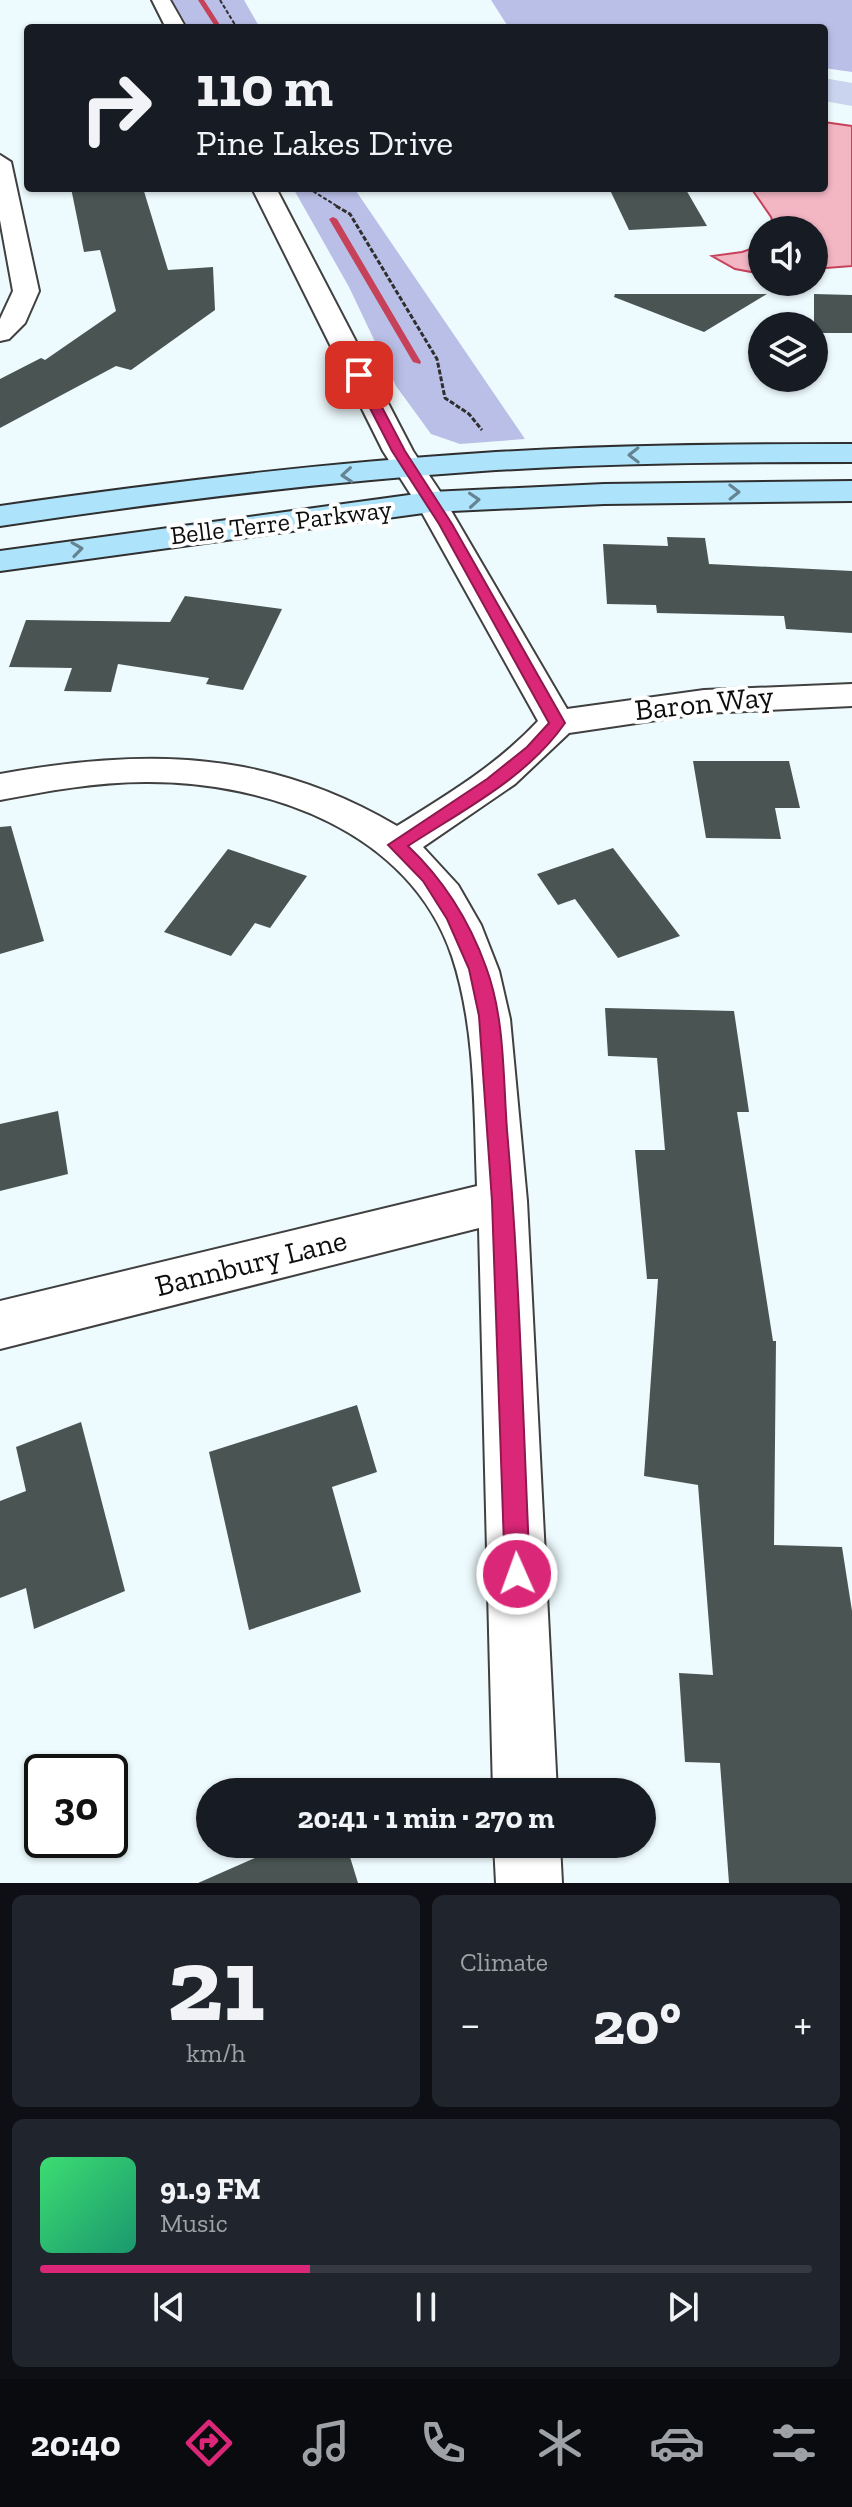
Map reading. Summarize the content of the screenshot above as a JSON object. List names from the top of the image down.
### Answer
{
  "streets": {
    "main road": ["Belle Terre Parkway"],
    "street": ["Baron Way", "Bannbury Lane"]
  },
  "page": {
    "turn": ["110 m", "Pine Lakes Drive"],
    "limit": "30",
    "trip": "20:41 · 1 min · 270 m",
    "tile": [
      ["21", "km/h"],
      "Climate"
    ],
    "heat": ["−", "20°", "+"],
    "song": ["91.9 FM", "Music"],
    "tabs": "20:40"
  }
}
